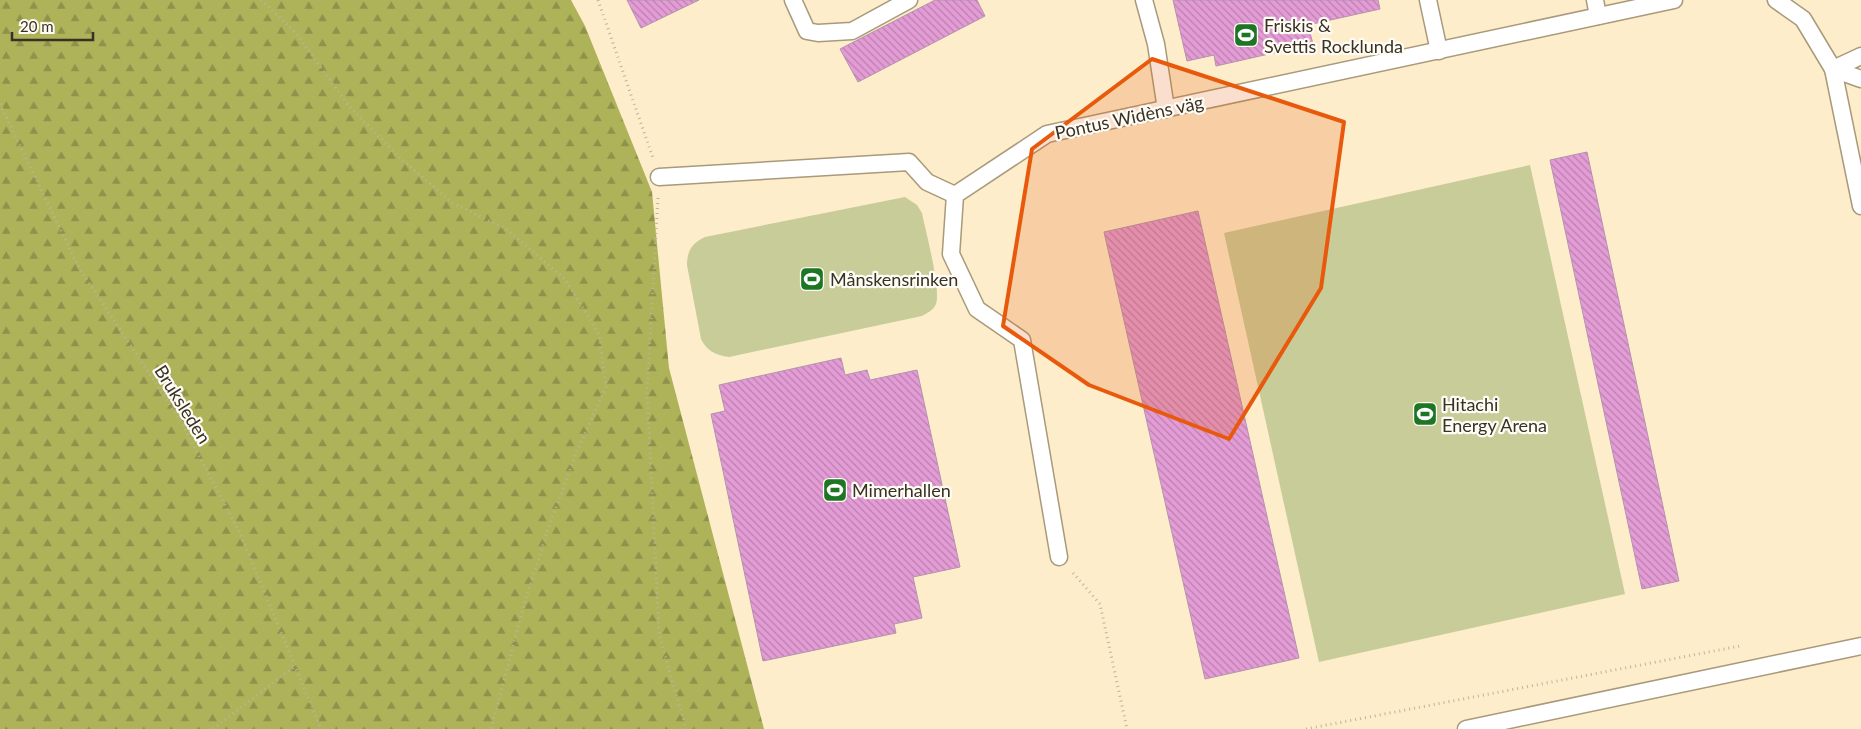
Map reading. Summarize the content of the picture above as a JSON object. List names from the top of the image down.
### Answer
{
  "streets": {
    "lane": ["Pontus Widèns väg"],
    "path": ["Bruksleden"]
  },
  "places": {
    "sports": [
      "Friskis & Svettis Rocklunda",
      "Månskensrinken",
      "Hitachi Energy Arena",
      "Mimerhallen"
    ]
  },
  "scale_bar": "20 m"
}
